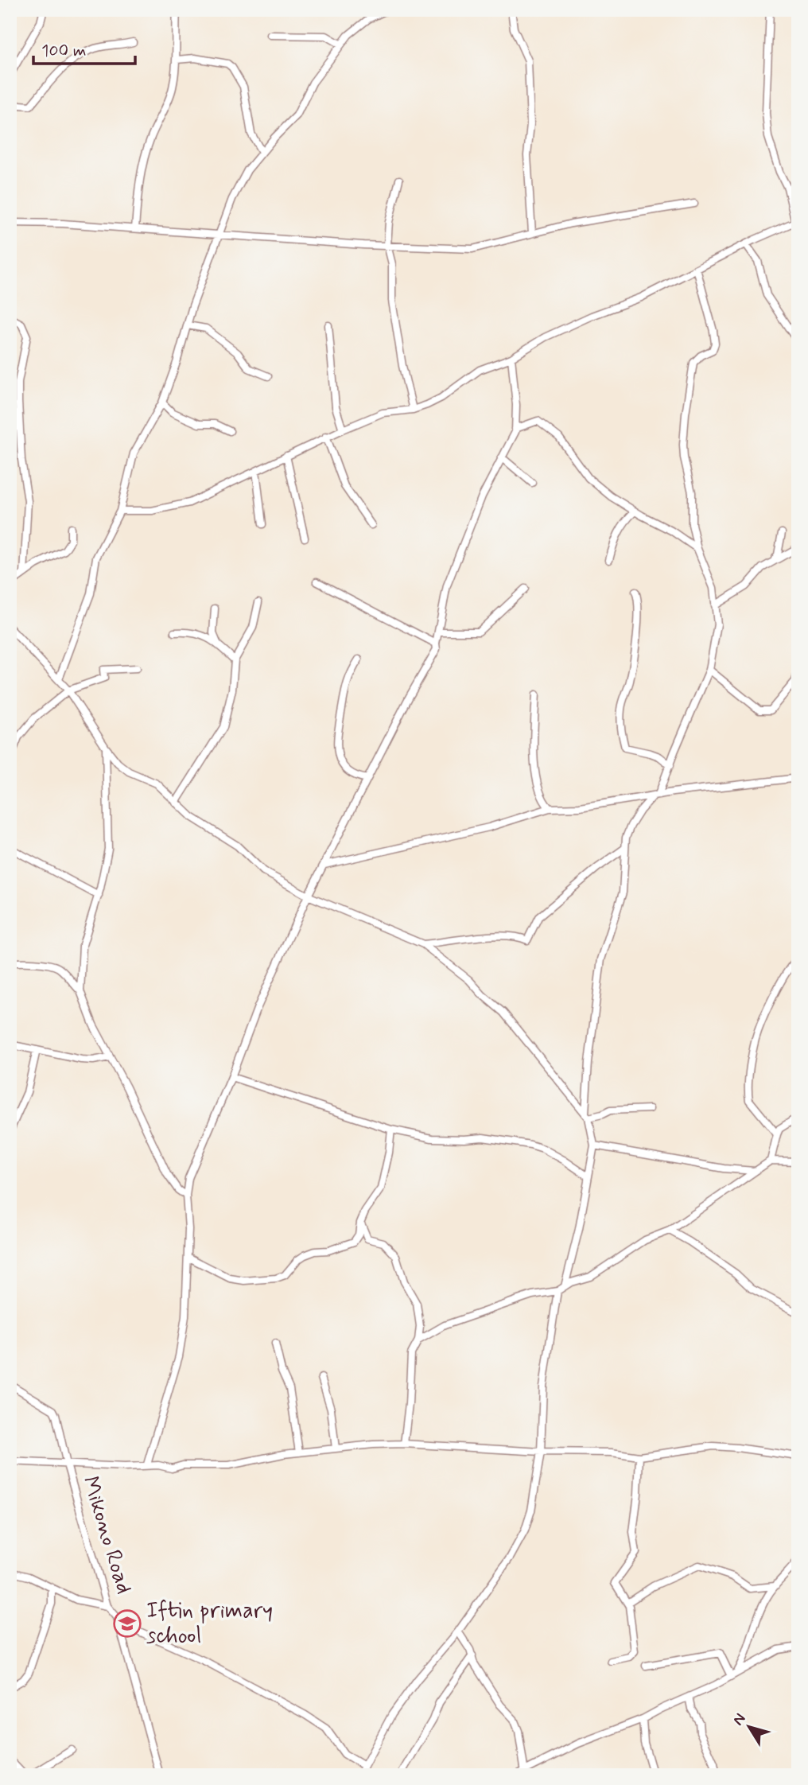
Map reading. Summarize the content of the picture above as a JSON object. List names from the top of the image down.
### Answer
{
  "streets": {
    "street": ["Mikono Road"]
  },
  "places": {
    "school or university": ["Iftin primary school"]
  },
  "scale_bar": "100 m",
  "north": "top left"
}
